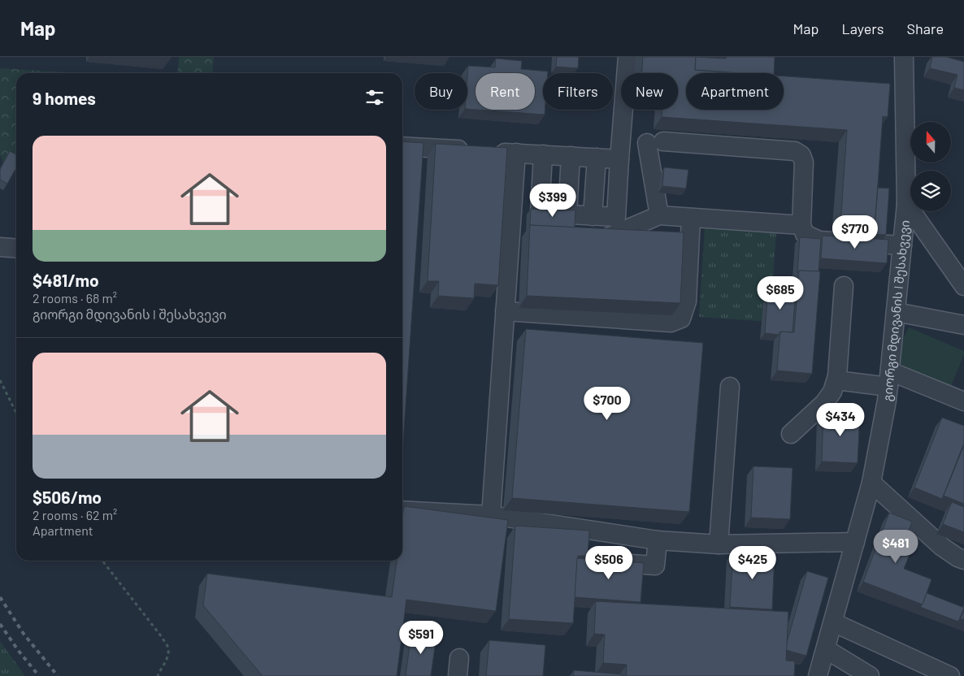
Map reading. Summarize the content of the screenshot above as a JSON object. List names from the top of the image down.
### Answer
{
  "streets": {
    "street": ["გიორგი მდივანის I შესახვევი"]
  },
  "north": "top",
  "page": {
    "header": "Map",
    "nav": ["Map", "Layers", "Share"],
    "chip": [
      "Buy",
      "Rent",
      "Filters",
      "New",
      "Apartment"
    ],
    "heading": "9 homes",
    "list": [
      {
        "name": "$481/mo",
        "note": "2 rooms · 68 m² · გიორგი მდივანის I შესახვევი"
      },
      {
        "name": "$506/mo",
        "note": "2 rooms · 62 m² · Apartment"
      }
    ],
    "price": [
      "$399",
      "$770",
      "$685",
      "$700",
      "$434",
      "$481",
      "$506",
      "$425",
      "$591"
    ]
  }
}
